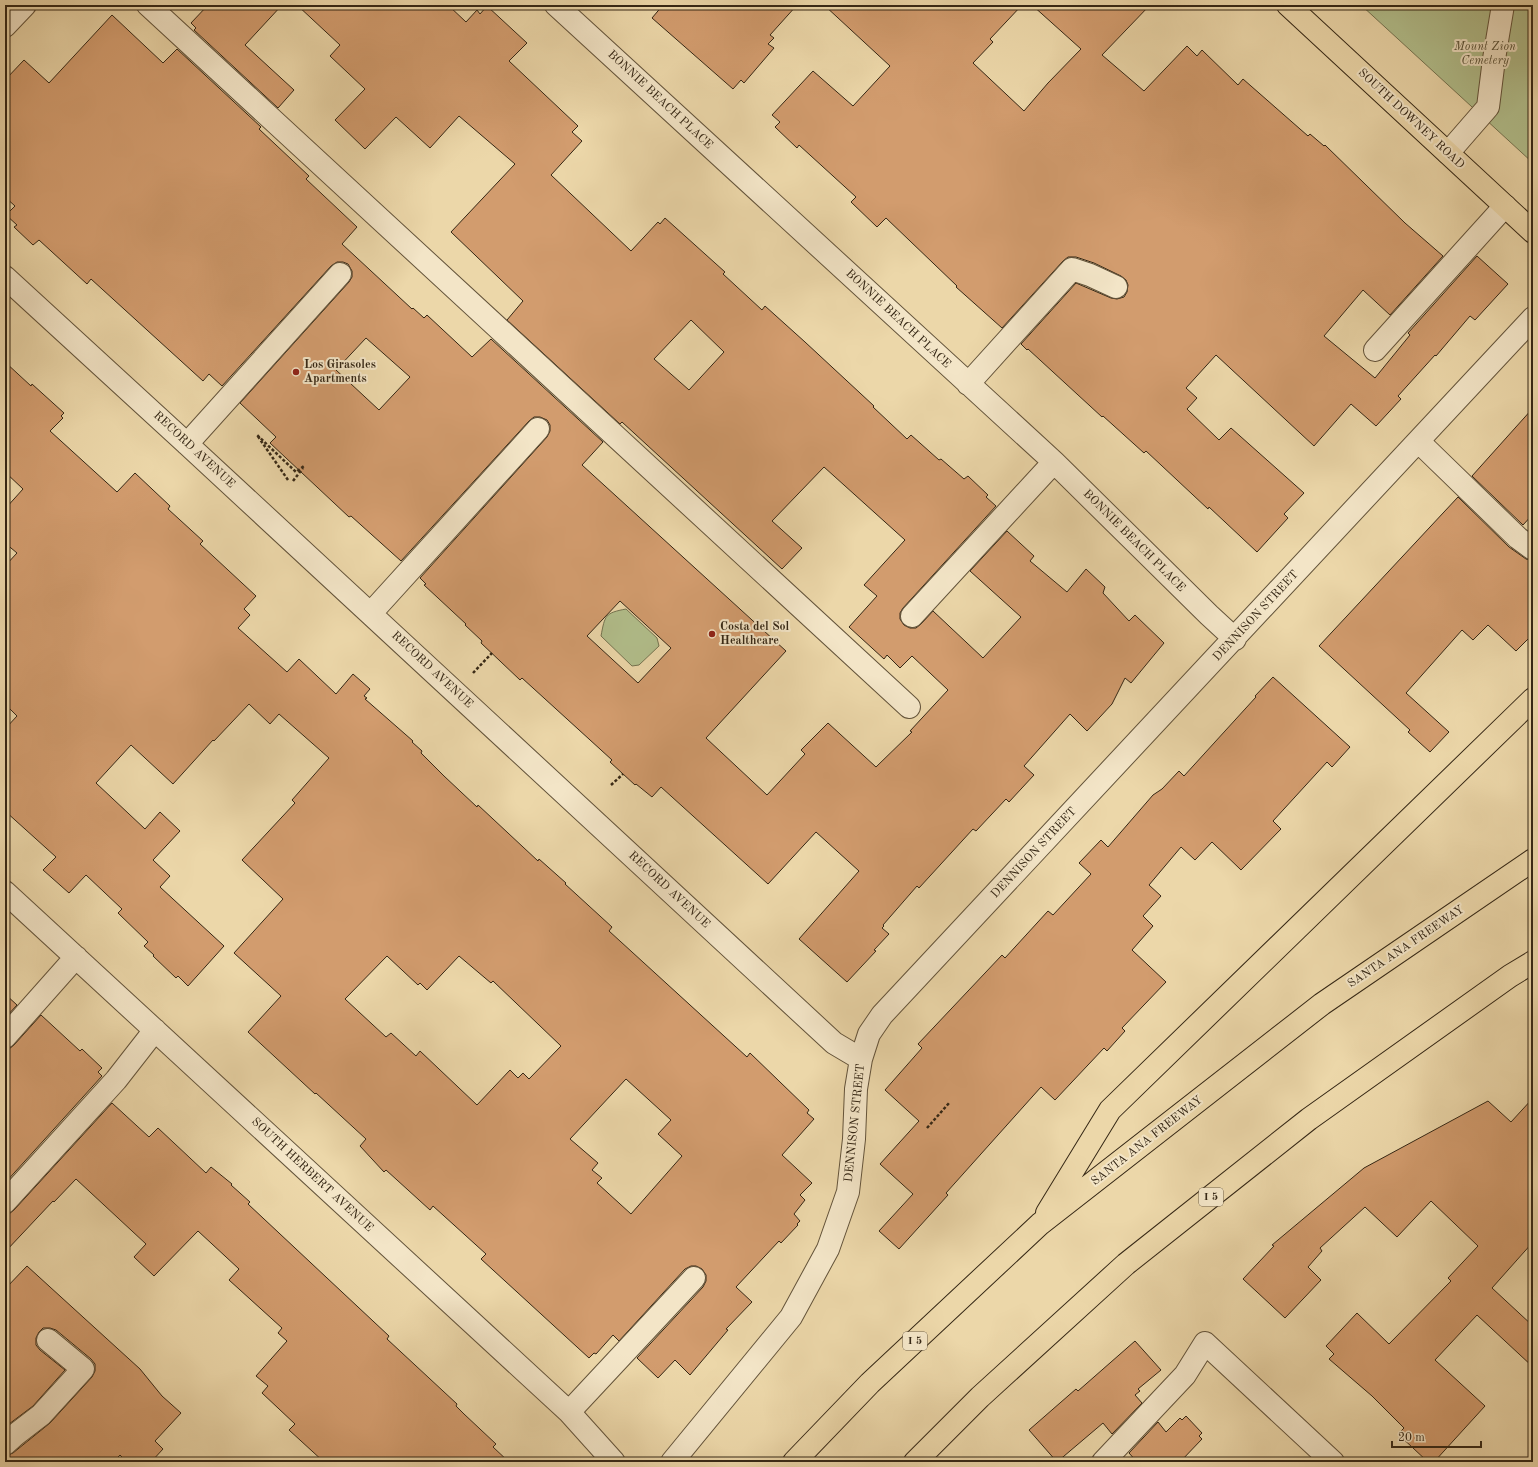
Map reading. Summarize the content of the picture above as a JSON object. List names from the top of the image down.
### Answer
{
  "streets": {
    "main road": ["SOUTH DOWNEY ROAD", "SANTA ANA FREEWAY", "I 5"],
    "street": [
      "BONNIE BEACH PLACE",
      "RECORD AVENUE",
      "DENNISON STREET",
      "SOUTH HERBERT AVENUE"
    ]
  },
  "crossings": [
    ["BONNIE BEACH PLACE", "DENNISON STREET"],
    ["RECORD AVENUE", "DENNISON STREET"]
  ],
  "parks": ["Mount Zion Cemetery"],
  "places": ["Los Girasoles Apartments", "Costa del Sol Healthcare"],
  "scale_bar": "20 m"
}
